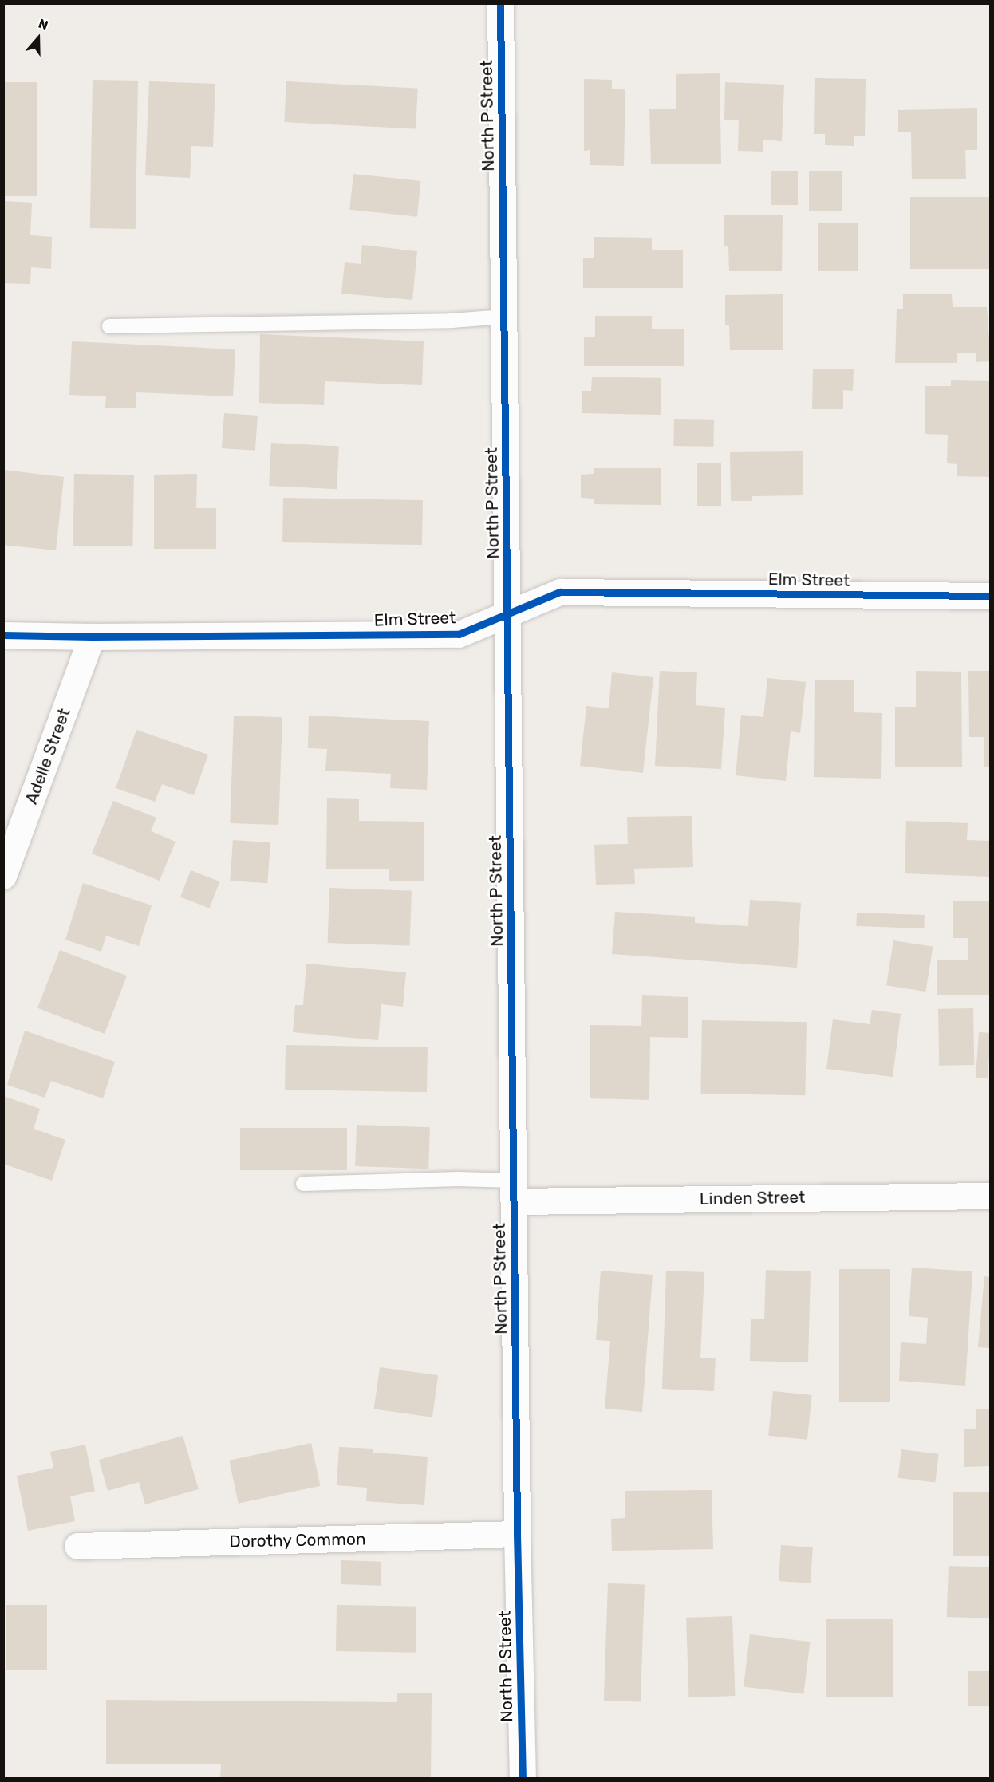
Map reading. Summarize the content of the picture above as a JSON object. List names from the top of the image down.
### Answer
{
  "streets": {
    "street": [
      "North P Street",
      "Elm Street",
      "Adelle Street",
      "Linden Street",
      "Dorothy Common"
    ]
  },
  "crossings": [
    ["North P Street", "Elm Street"],
    ["North P Street", "Linden Street"],
    ["North P Street", "Dorothy Common"],
    ["Elm Street", "Adelle Street"]
  ],
  "north": "top"
}
